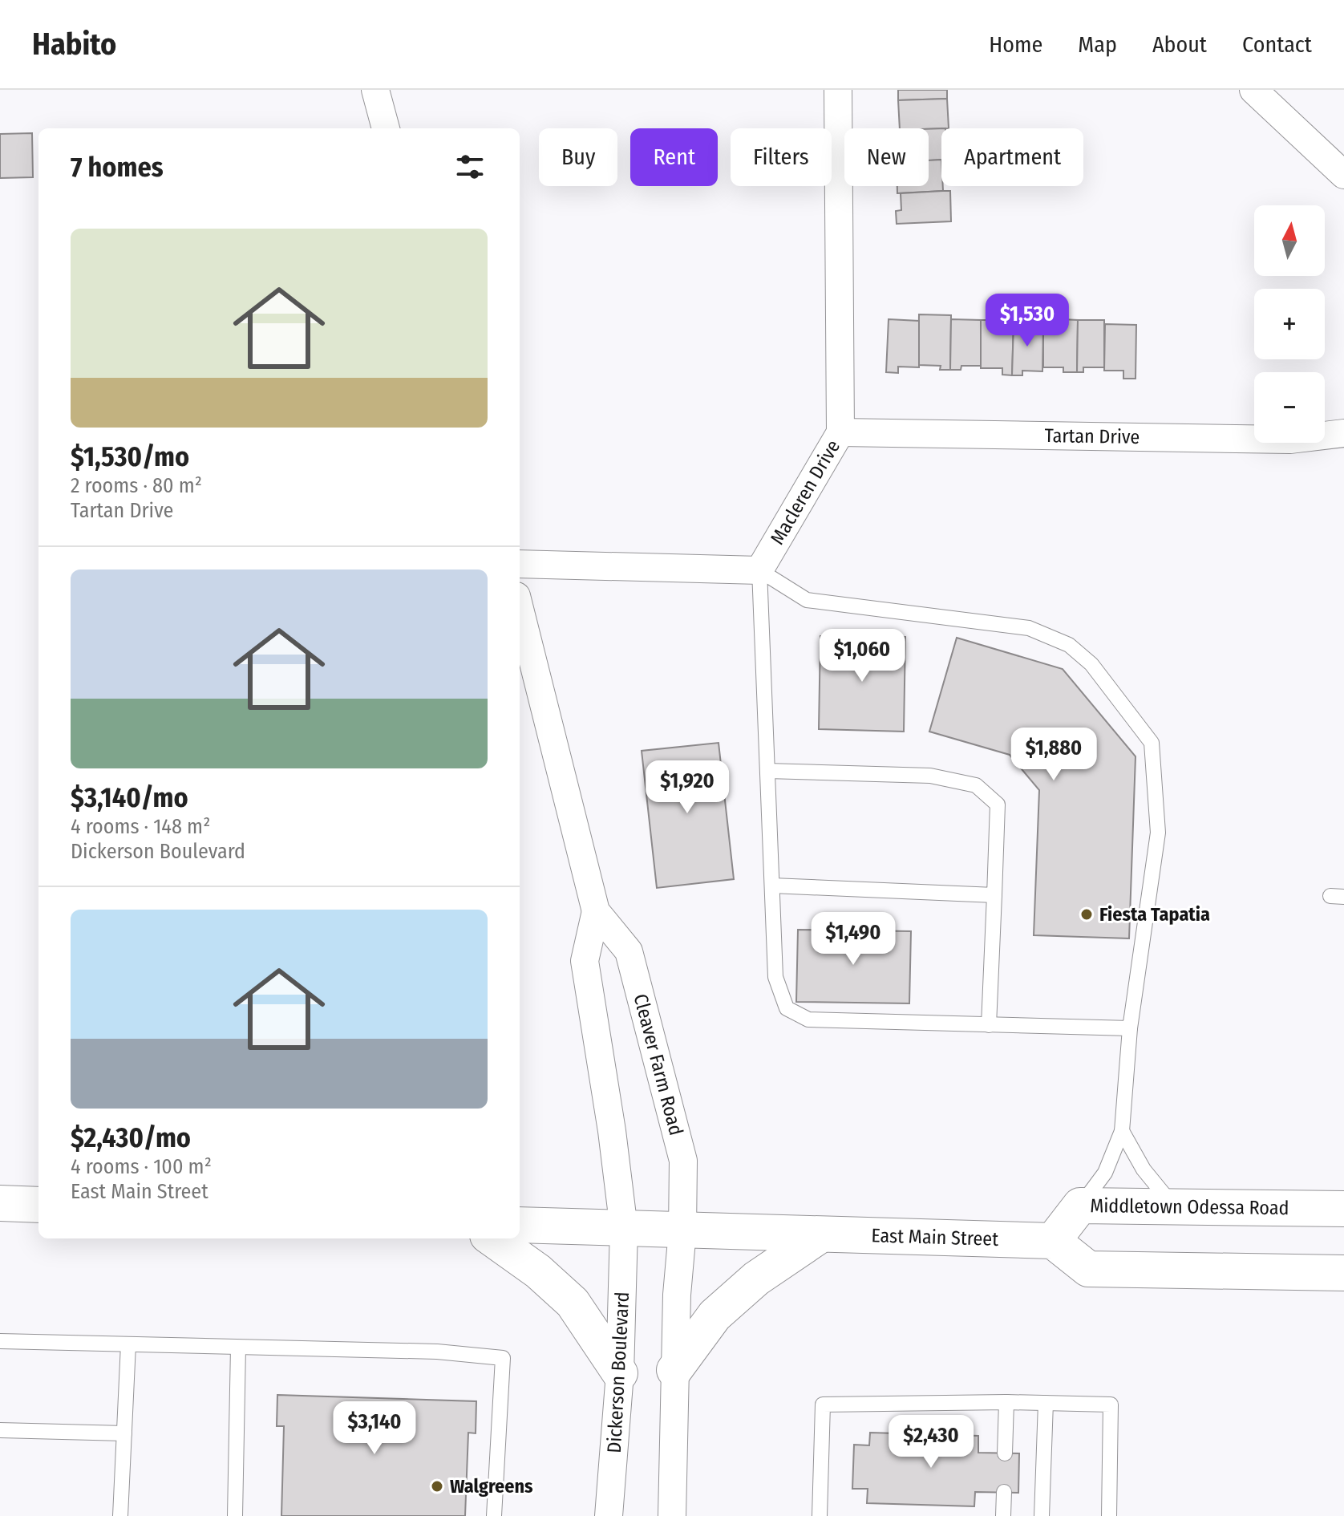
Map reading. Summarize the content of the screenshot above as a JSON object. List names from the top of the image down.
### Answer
{
  "streets": {
    "main road": ["Middletown Odessa Road", "East Main Street"],
    "street": [
      "Tartan Drive",
      "Macleren Drive",
      "Cleaver Farm Road",
      "Dickerson Boulevard"
    ]
  },
  "crossings": [
    ["Tartan Drive", "Macleren Drive"],
    ["Cleaver Farm Road", "East Main Street"],
    ["Cleaver Farm Road", "Dickerson Boulevard"],
    ["Middletown Odessa Road", "East Main Street"],
    ["East Main Street", "Dickerson Boulevard"]
  ],
  "places": ["Fiesta Tapatia", "Walgreens"],
  "north": "top",
  "page": {
    "header": "Habito",
    "nav": [
      "Home",
      "Map",
      "About",
      "Contact"
    ],
    "chip": [
      "Buy",
      "Rent",
      "Filters",
      "New",
      "Apartment"
    ],
    "heading": "7 homes",
    "map_buttons": ["+", "−"],
    "list": [
      {
        "name": "$1,530/mo",
        "note": "2 rooms · 80 m² · Tartan Drive"
      },
      {
        "name": "$3,140/mo",
        "note": "4 rooms · 148 m² · Dickerson Boulevard"
      },
      {
        "name": "$2,430/mo",
        "note": "4 rooms · 100 m² · East Main Street"
      }
    ],
    "price": [
      "$1,530",
      "$1,060",
      "$1,880",
      "$1,920",
      "$1,490",
      "$3,140",
      "$2,430"
    ]
  }
}
